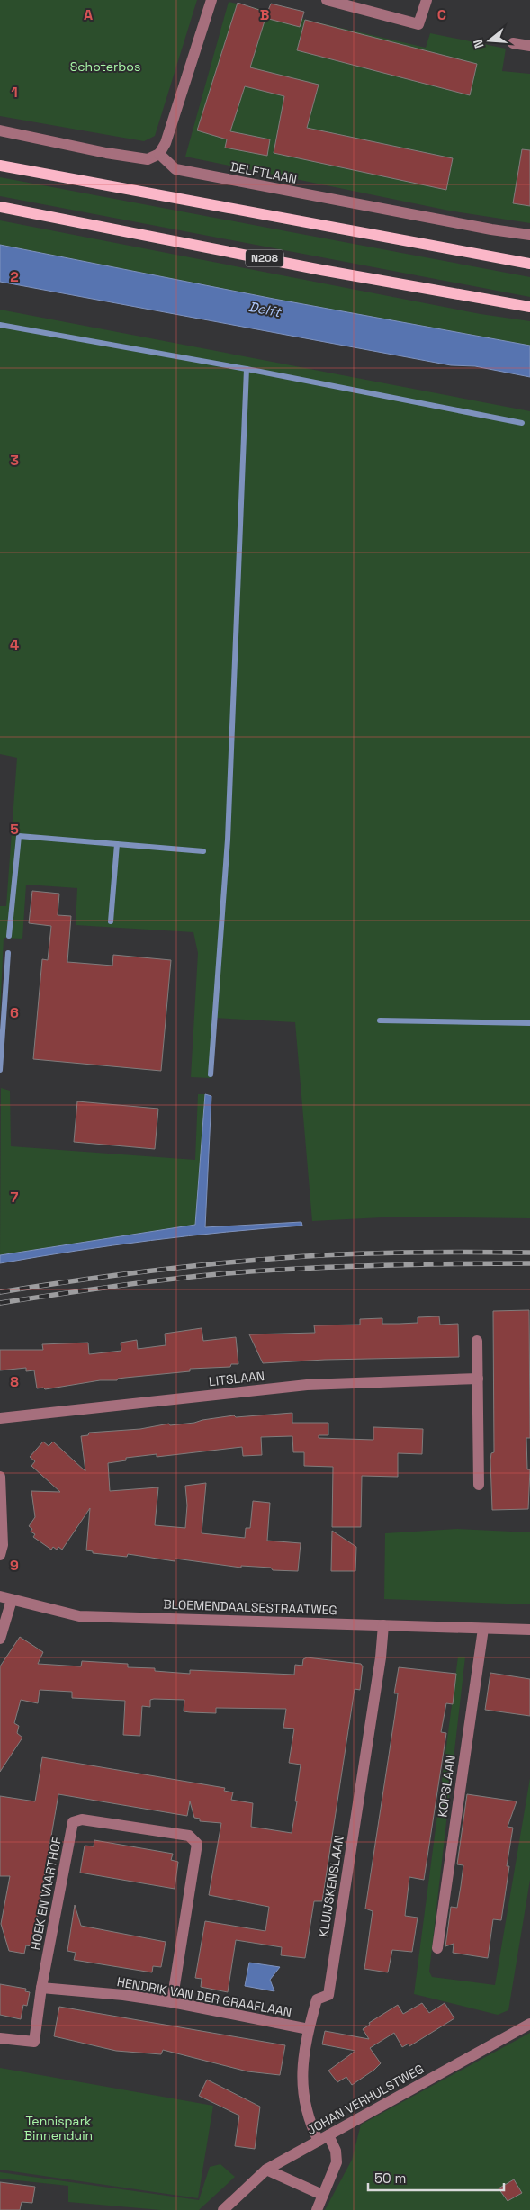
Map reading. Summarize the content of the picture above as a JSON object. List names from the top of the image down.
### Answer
{
  "streets": {
    "main road": ["N208"],
    "street": [
      "DELFTLAAN",
      "LITSLAAN",
      "BLOEMENDAALSESTRAATWEG",
      "KOPSLAAN",
      "KLUIJSKENSLAAN",
      "HOEK EN VAARTHOF",
      "HENDRIK VAN DER GRAAFLAAN",
      "JOHAN VERHULSTWEG"
    ]
  },
  "crossings": [
    ["BLOEMENDAALSESTRAATWEG", "KOPSLAAN"],
    ["BLOEMENDAALSESTRAATWEG", "KLUIJSKENSLAAN"],
    ["KLUIJSKENSLAAN", "HENDRIK VAN DER GRAAFLAAN"],
    ["KLUIJSKENSLAAN", "JOHAN VERHULSTWEG"],
    ["HOEK EN VAARTHOF", "HENDRIK VAN DER GRAAFLAAN"]
  ],
  "water": ["Delft"],
  "parks": ["Schoterbos", "Tennispark Binnenduin"],
  "scale_bar": "50 m",
  "north": "left",
  "grid": {
    "columns": ["A", "B", "C"],
    "rows": [
      "1",
      "2",
      "3",
      "4",
      "5",
      "6",
      "7",
      "8",
      "9"
    ]
  }
}
